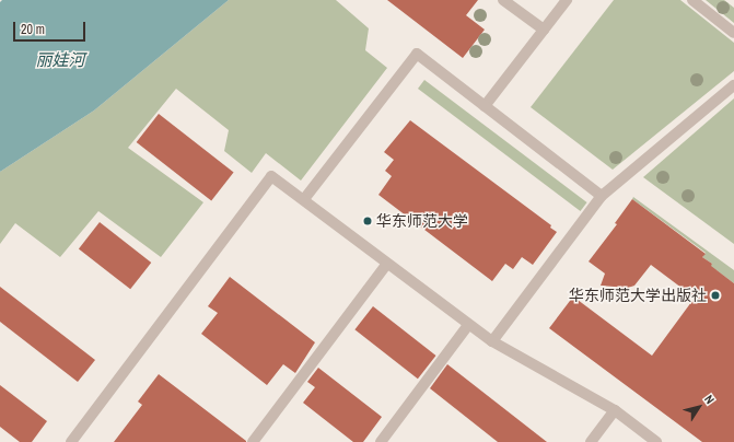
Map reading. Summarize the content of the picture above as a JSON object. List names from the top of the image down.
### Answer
{
  "water": ["丽娃河"],
  "places": ["华东师范大学", "华东师范大学出版社"],
  "scale_bar": "20 m",
  "north": "top right"
}
